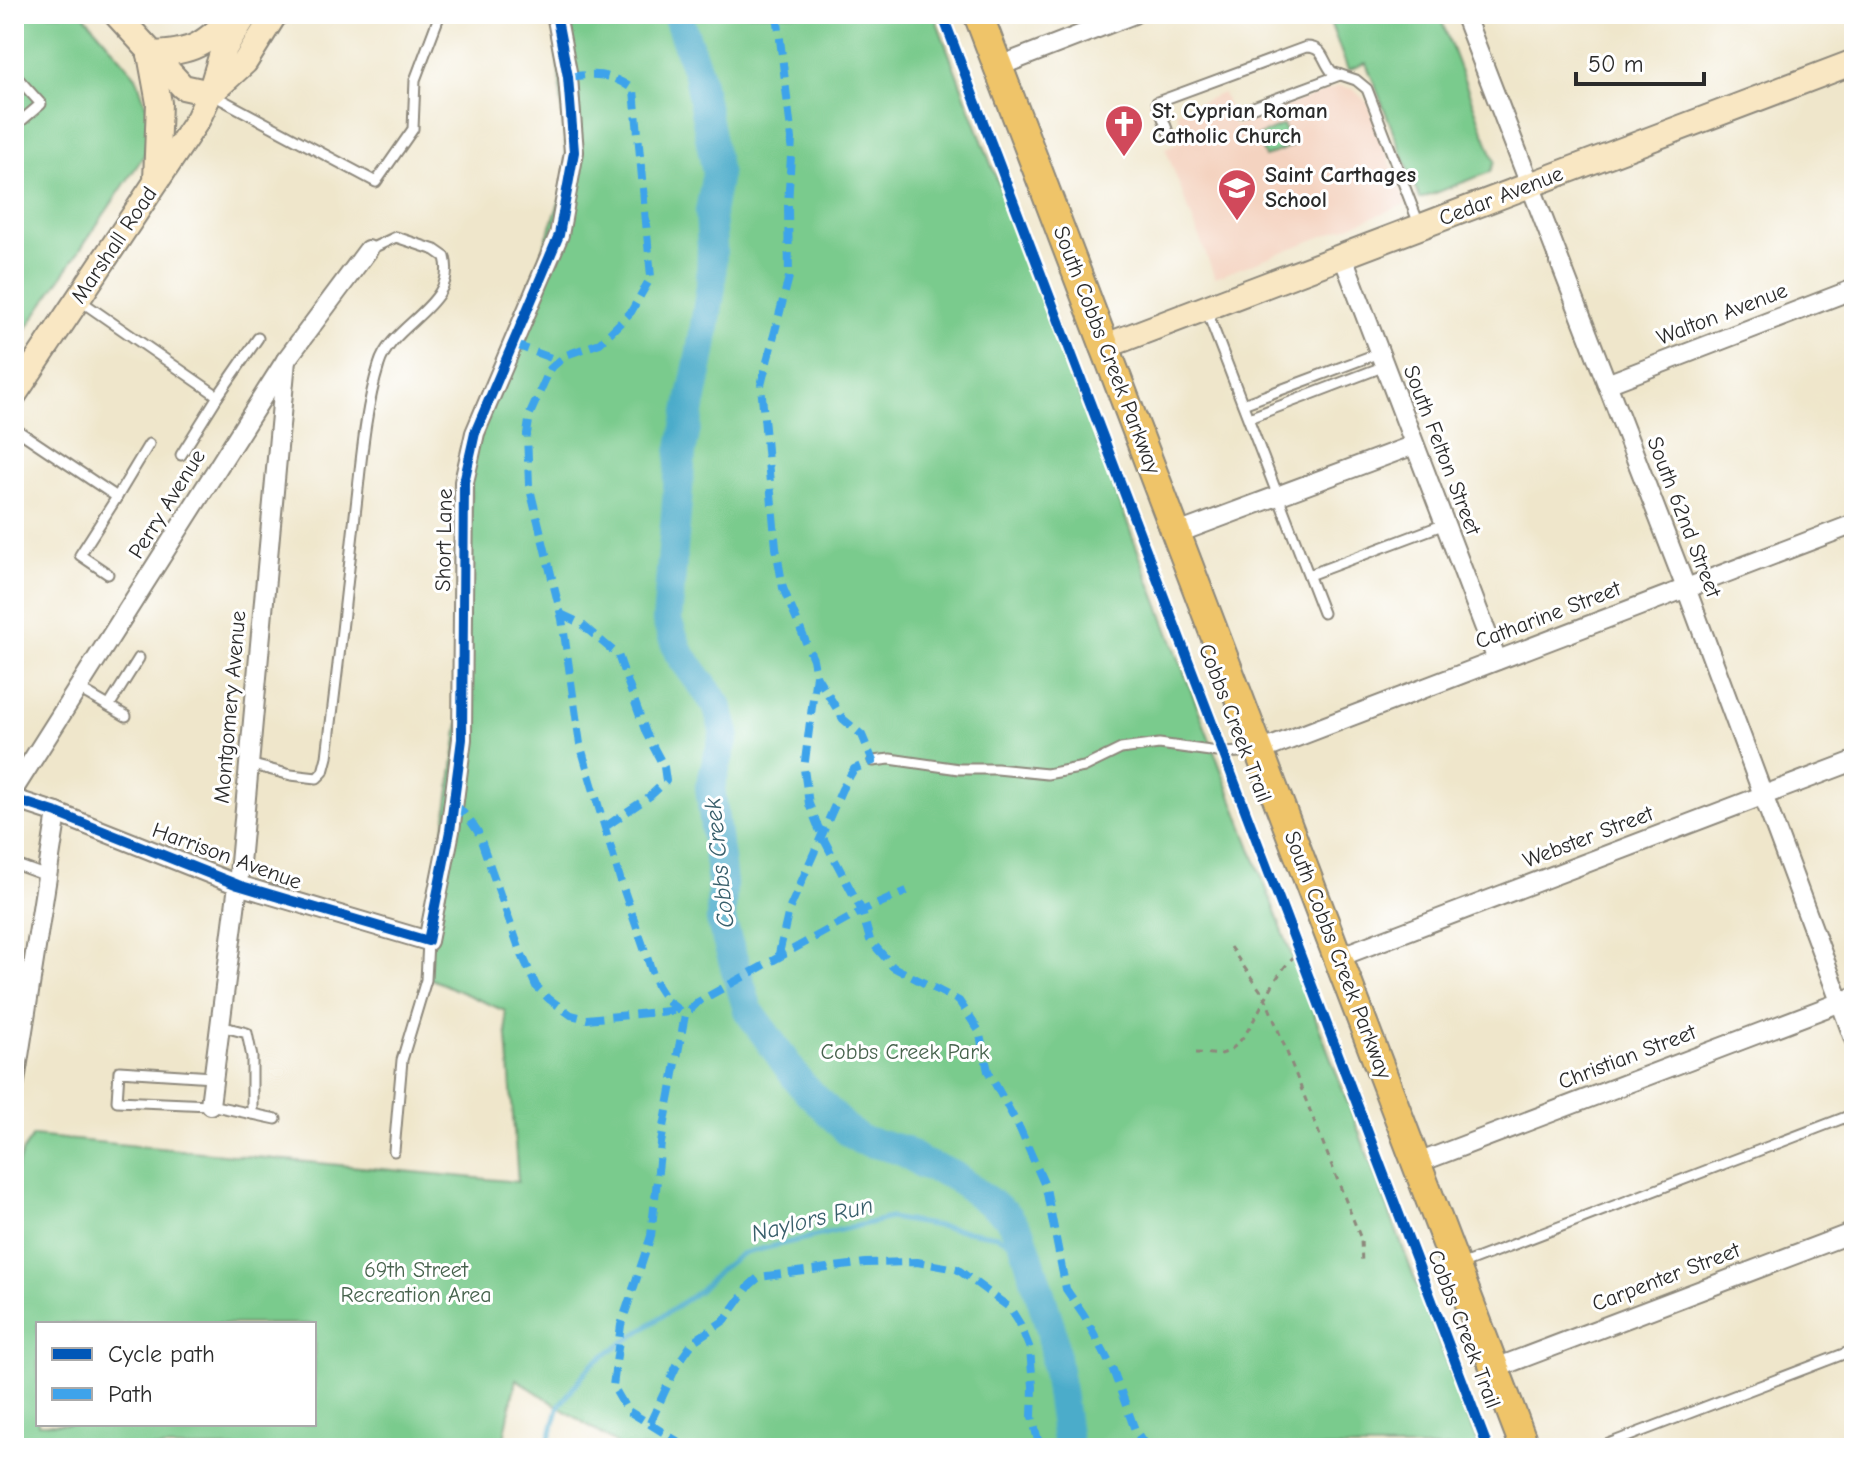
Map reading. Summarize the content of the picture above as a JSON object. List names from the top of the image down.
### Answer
{
  "streets": {
    "main road": ["South Cobbs Creek Parkway"],
    "street": [
      "Cedar Avenue",
      "Marshall Road",
      "Walton Avenue",
      "South Felton Street",
      "Perry Avenue",
      "South 62nd Street",
      "Short Lane",
      "Catharine Street",
      "Montgomery Avenue",
      "Webster Street",
      "Harrison Avenue",
      "Christian Street",
      "Carpenter Street"
    ],
    "cycle path": ["Cobbs Creek Trail"]
  },
  "crossings": [
    ["Cedar Avenue", "South Cobbs Creek Parkway"],
    ["Cedar Avenue", "South Felton Street"],
    ["Cedar Avenue", "South 62nd Street"],
    ["Walton Avenue", "South 62nd Street"],
    ["South Cobbs Creek Parkway", "Catharine Street"],
    ["South Cobbs Creek Parkway", "Webster Street"],
    ["South Cobbs Creek Parkway", "Christian Street"],
    ["South Cobbs Creek Parkway", "Carpenter Street"],
    ["South Felton Street", "Catharine Street"],
    ["Perry Avenue", "Montgomery Avenue"],
    ["South 62nd Street", "Catharine Street"],
    ["South 62nd Street", "Webster Street"],
    ["South 62nd Street", "Christian Street"],
    ["Short Lane", "Harrison Avenue"],
    ["Montgomery Avenue", "Harrison Avenue"]
  ],
  "water": ["Cobbs Creek", "Naylors Run"],
  "parks": ["Cobbs Creek Park", "69th Street Recreation Area"],
  "places": {
    "church": ["St. Cyprian Roman Catholic Church"],
    "school or university": ["Saint Carthages School"]
  },
  "legend": ["Cycle path", "Path"],
  "scale_bar": "50 m"
}
